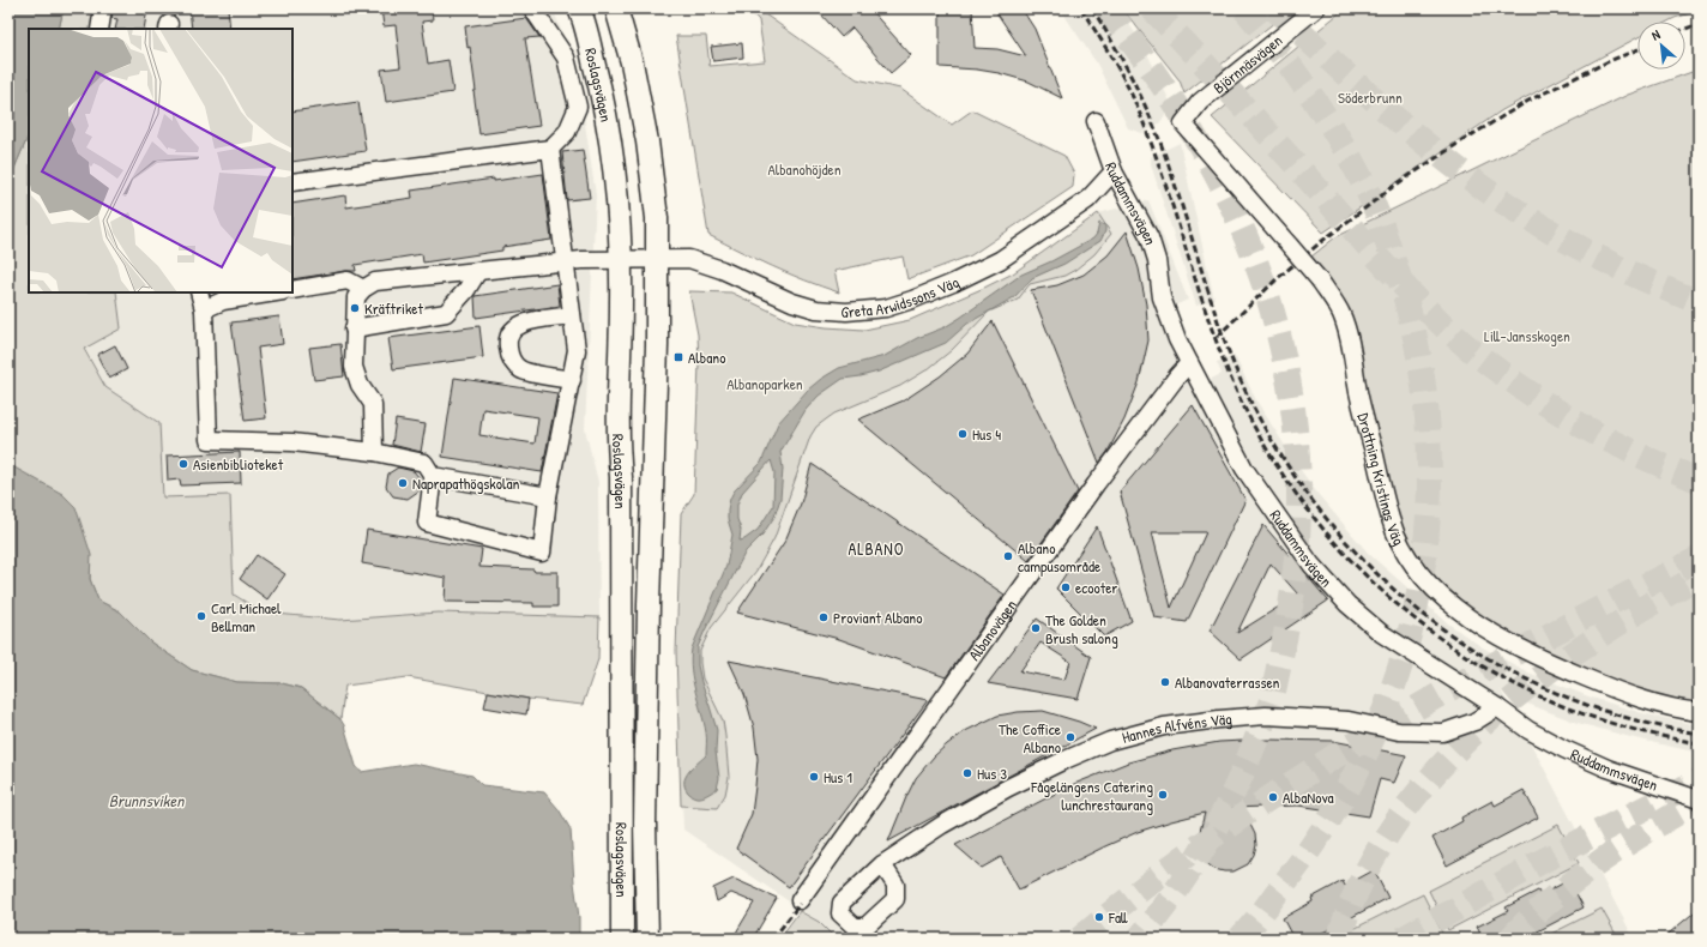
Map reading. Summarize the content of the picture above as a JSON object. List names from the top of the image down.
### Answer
{
  "streets": {
    "main road": ["Roslagsvägen"],
    "street": [
      "Björnnäsvägen",
      "Ruddammsvägen",
      "Greta Arwidssons Väg",
      "Drottning Kristinas Väg",
      "Albanovägen",
      "Hannes Alfvéns Väg"
    ]
  },
  "crossings": [
    ["Björnnäsvägen", "Drottning Kristinas Väg"],
    ["Roslagsvägen", "Greta Arwidssons Väg"],
    ["Ruddammsvägen", "Greta Arwidssons Väg"],
    ["Ruddammsvägen", "Albanovägen"],
    ["Ruddammsvägen", "Hannes Alfvéns Väg"]
  ],
  "districts": ["ALBANO"],
  "water": ["Brunnsviken"],
  "parks": [
    "Söderbrunn",
    "Albanohöjden",
    "Lill-Jansskogen",
    "Albanoparken"
  ],
  "places": {
    "other": [
      "Kräftriket",
      "Hus 4",
      "Asienbiblioteket",
      "Naprapathögskolan",
      "Albano campusområde",
      "ecooter",
      "Carl Michael Bellman",
      "Proviant Albano",
      "The Golden Brush salong",
      "Albanovaterrassen",
      "The Coffice Albano",
      "Hus 3",
      "Hus 1",
      "Fågelängens Catering lunchrestaurang",
      "AlbaNova",
      "Fall"
    ],
    "transit": ["Albano"]
  },
  "north": "top left"
}
